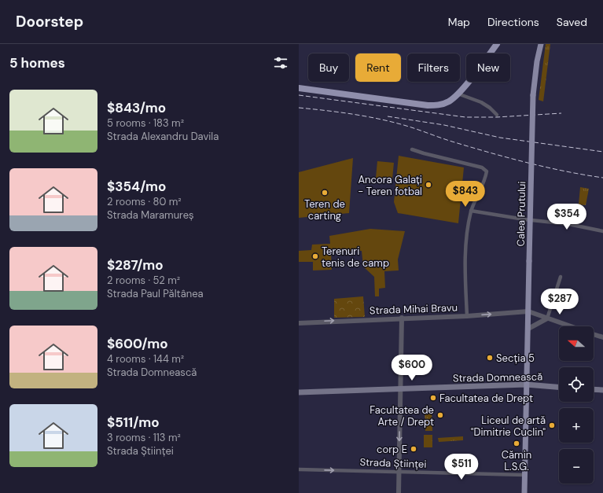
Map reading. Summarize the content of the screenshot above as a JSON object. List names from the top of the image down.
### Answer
{
  "streets": {
    "main road": ["Calea Prutului", "Strada Domnească"],
    "street": ["Strada Mihai Bravu", "Strada Științei"]
  },
  "crossings": [
    ["Calea Prutului", "Strada Mihai Bravu"],
    ["Calea Prutului", "Strada Domnească"],
    ["Calea Prutului", "Strada Științei"]
  ],
  "one_way": ["Strada Mihai Bravu", "Strada Științei"],
  "places": [
    "Ancora Galați - Teren fotbal",
    "Teren de carting",
    "Terenuri tenis de camp",
    "Secția 5",
    "Facultatea de Drept",
    "Facultatea de Arte / Drept",
    "Liceul de artă \"Dimitrie Cuclin\"",
    "Cămin L.S.G.",
    "corp E"
  ],
  "north": "left",
  "page": {
    "header": "Doorstep",
    "nav": ["Map", "Directions", "Saved"],
    "heading": "5 homes",
    "chip": [
      "Buy",
      "Rent",
      "Filters",
      "New"
    ],
    "list": [
      {
        "name": "$843/mo",
        "note": "5 rooms · 183 m² · Strada Alexandru Davila"
      },
      {
        "name": "$354/mo",
        "note": "2 rooms · 80 m² · Strada Maramureș"
      },
      {
        "name": "$287/mo",
        "note": "2 rooms · 52 m² · Strada Paul Păltânea"
      },
      {
        "name": "$600/mo",
        "note": "4 rooms · 144 m² · Strada Domnească"
      },
      {
        "name": "$511/mo",
        "note": "3 rooms · 113 m² · Strada Științei"
      }
    ],
    "price": [
      "$843",
      "$354",
      "$287",
      "$600",
      "$511"
    ],
    "map_buttons": ["+", "−"]
  }
}
